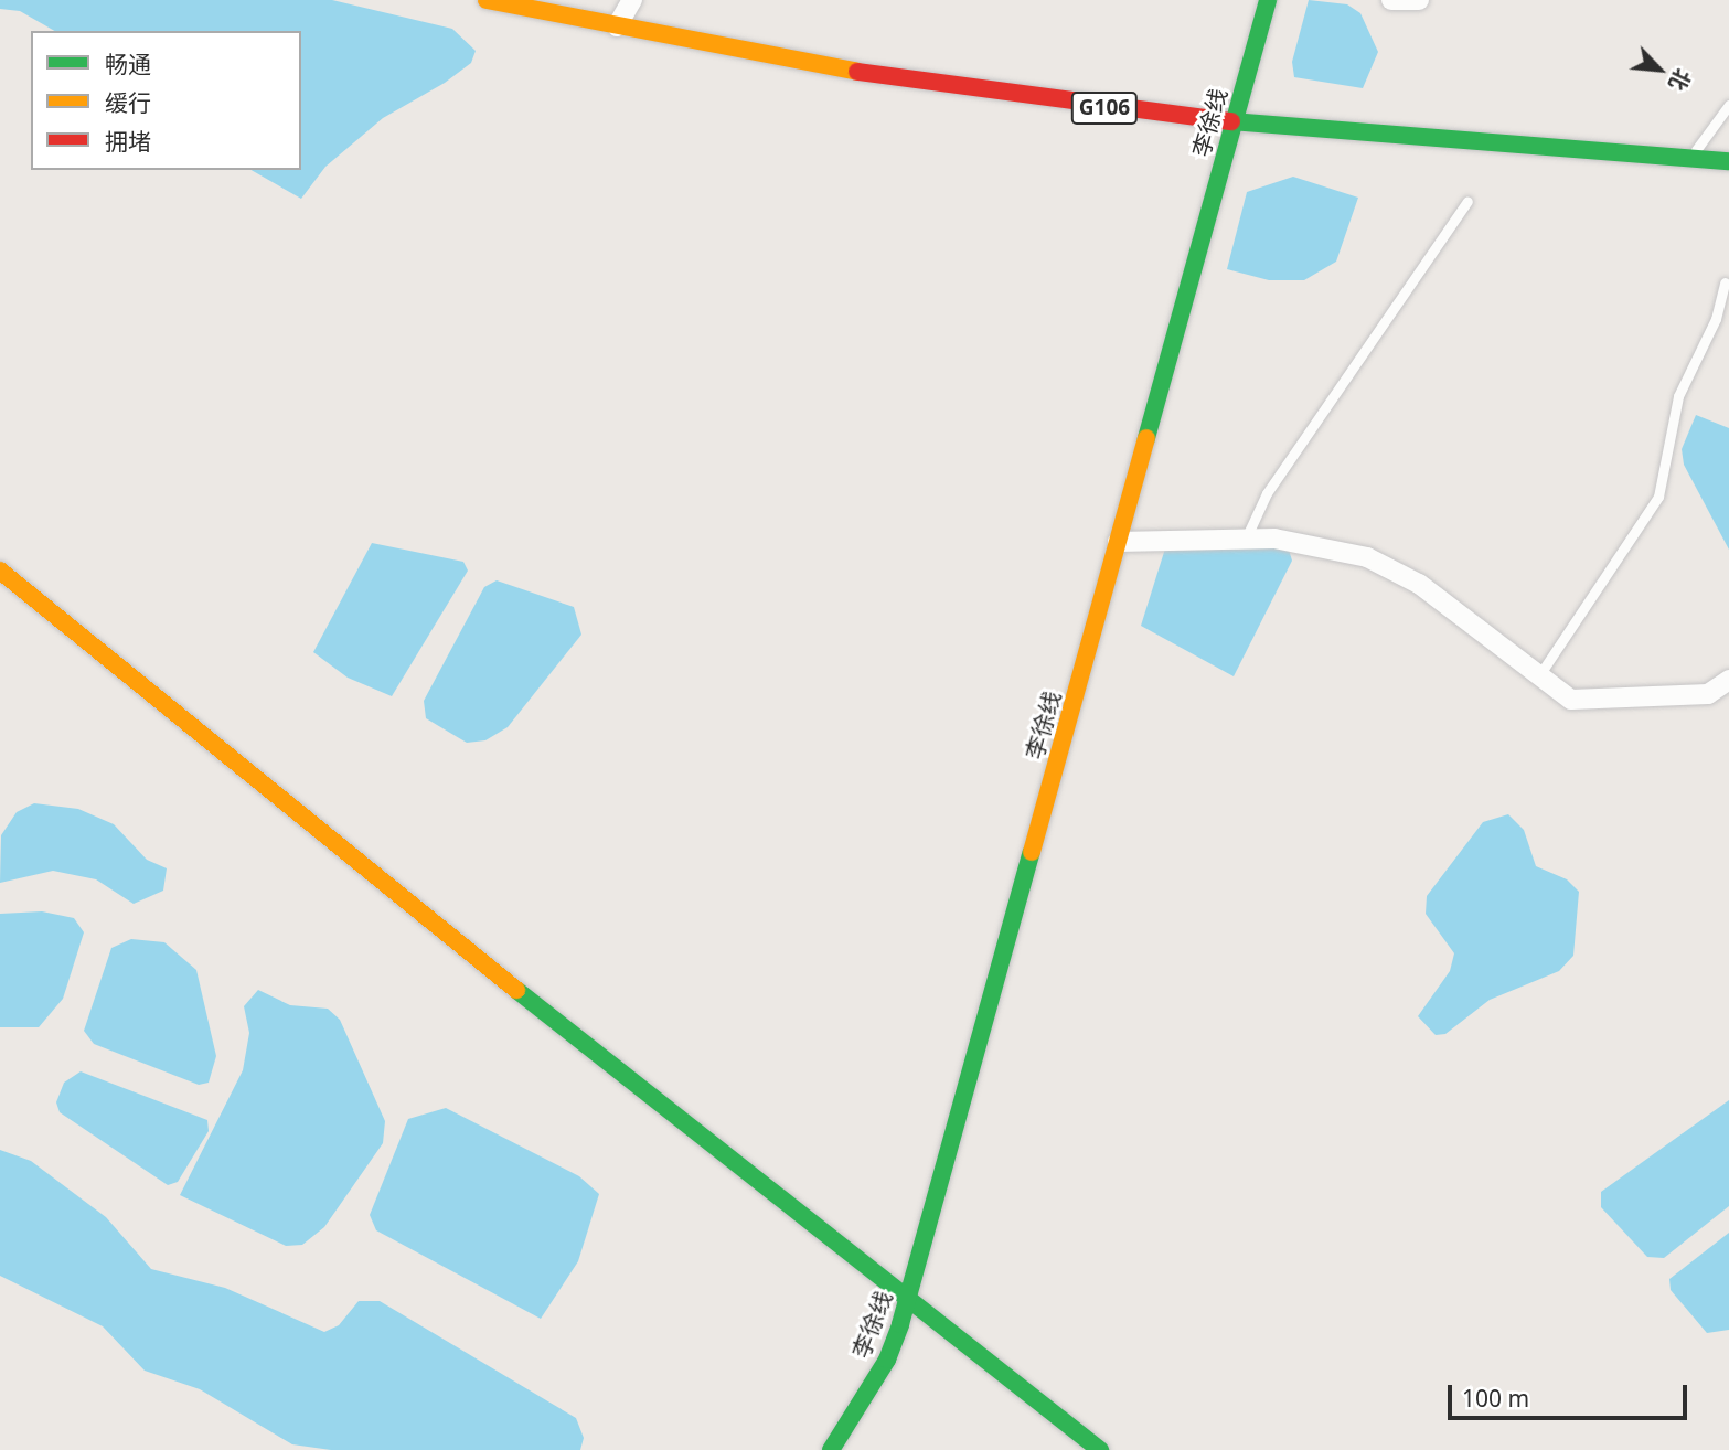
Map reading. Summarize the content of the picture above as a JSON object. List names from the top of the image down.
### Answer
{
  "streets": {
    "main road": ["G106", "李徐线"]
  },
  "crossings": [
    ["G106", "李徐线"]
  ],
  "legend": ["畅通", "缓行", "拥堵"],
  "scale_bar": "100 m",
  "north": "bottom right"
}
